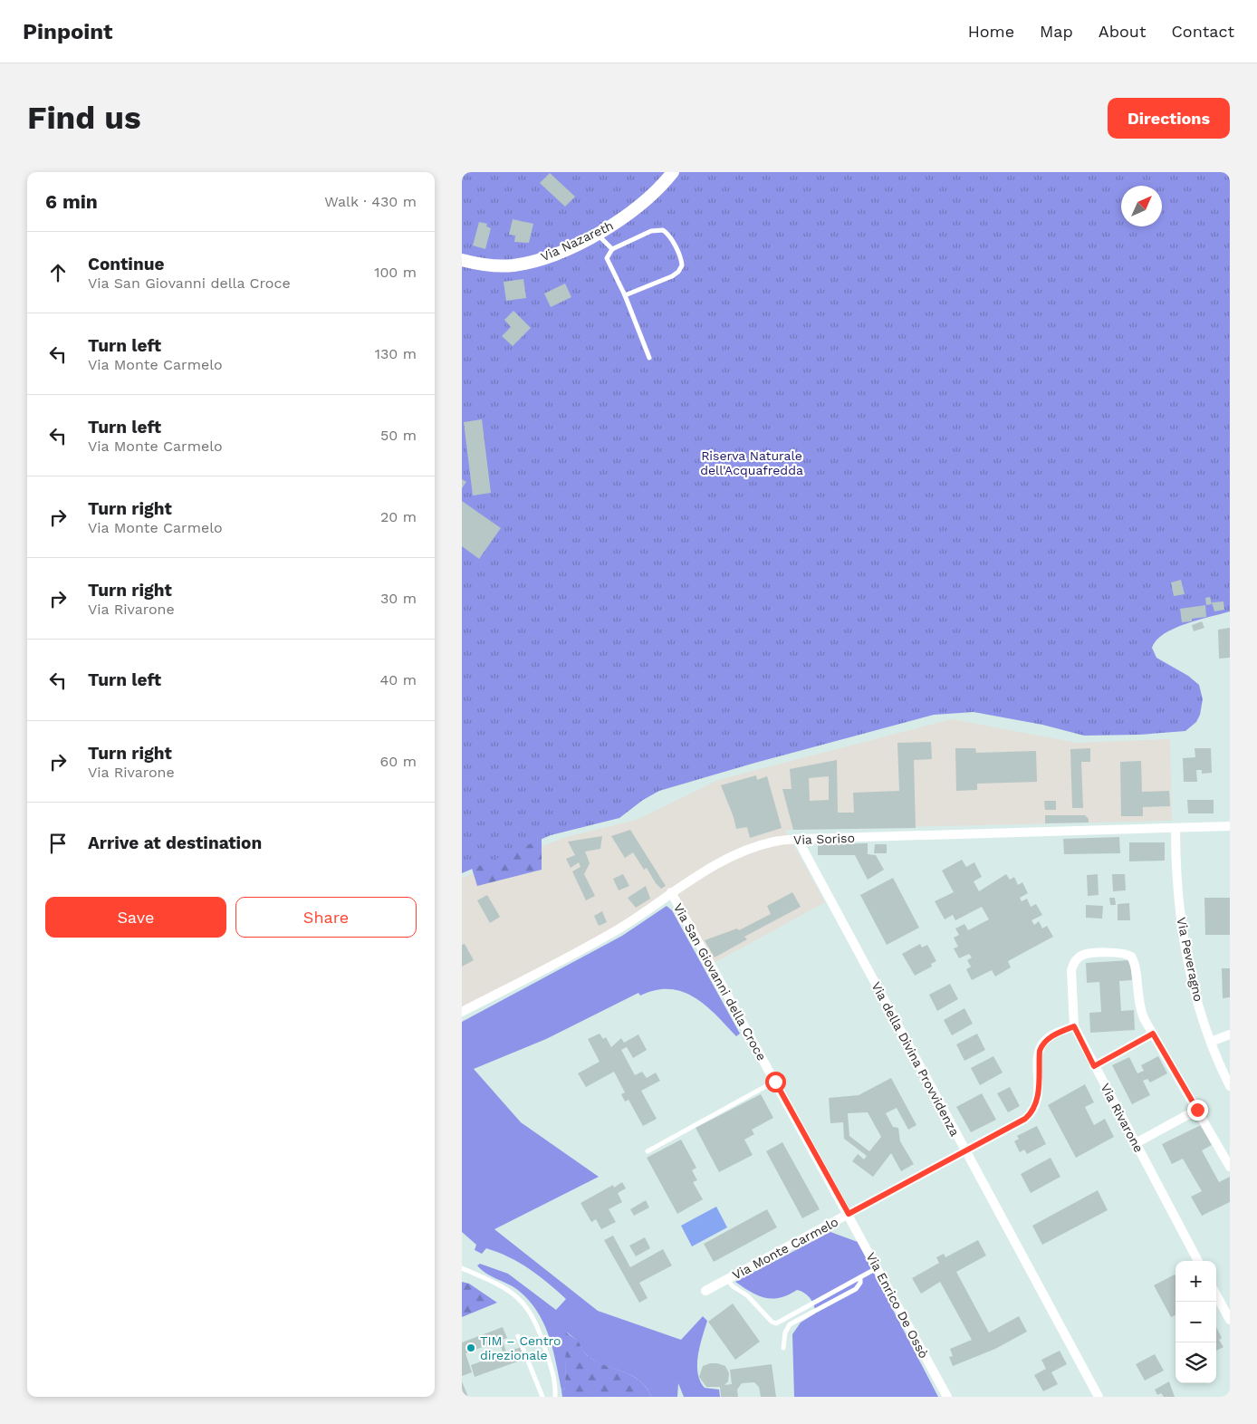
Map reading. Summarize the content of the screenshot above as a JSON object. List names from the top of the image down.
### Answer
{
  "streets": {
    "street": [
      "Via Nazareth",
      "Via Soriso",
      "Via Peveragno",
      "Via San Giovanni della Croce",
      "Via della Divina Provvidenza",
      "Via Rivarone",
      "Via Monte Carmelo",
      "Via Enrico De Ossò"
    ]
  },
  "crossings": [
    ["Via Soriso", "Via Peveragno"],
    ["Via Soriso", "Via San Giovanni della Croce"],
    ["Via Soriso", "Via della Divina Provvidenza"],
    ["Via San Giovanni della Croce", "Via Monte Carmelo"],
    ["Via San Giovanni della Croce", "Via Enrico De Ossò"],
    ["Via della Divina Provvidenza", "Via Monte Carmelo"],
    ["Via Rivarone", "Via Monte Carmelo"],
    ["Via Monte Carmelo", "Via Enrico De Ossò"]
  ],
  "parks": ["Riserva Naturale dell'Acquafredda"],
  "places": ["TIM – Centro direzionale"],
  "north": "top right",
  "page": {
    "header": "Pinpoint",
    "nav": [
      "Home",
      "Map",
      "About",
      "Contact"
    ],
    "buttons": [
      "Directions",
      ["Save", "Share"]
    ],
    "title": "Find us",
    "heading": ["6 min", "Walk · 430 m"],
    "list": [
      ["Continue", "Via San Giovanni della Croce", "100 m"],
      ["Turn left", "Via Monte Carmelo", "130 m"],
      ["Turn left", "Via Monte Carmelo", "50 m"],
      ["Turn right", "Via Monte Carmelo", "20 m"],
      ["Turn right", "Via Rivarone", "30 m"],
      ["Turn left", "40 m"],
      ["Turn right", "Via Rivarone", "60 m"],
      "Arrive at destination"
    ],
    "map_buttons": ["+", "−"]
  }
}
